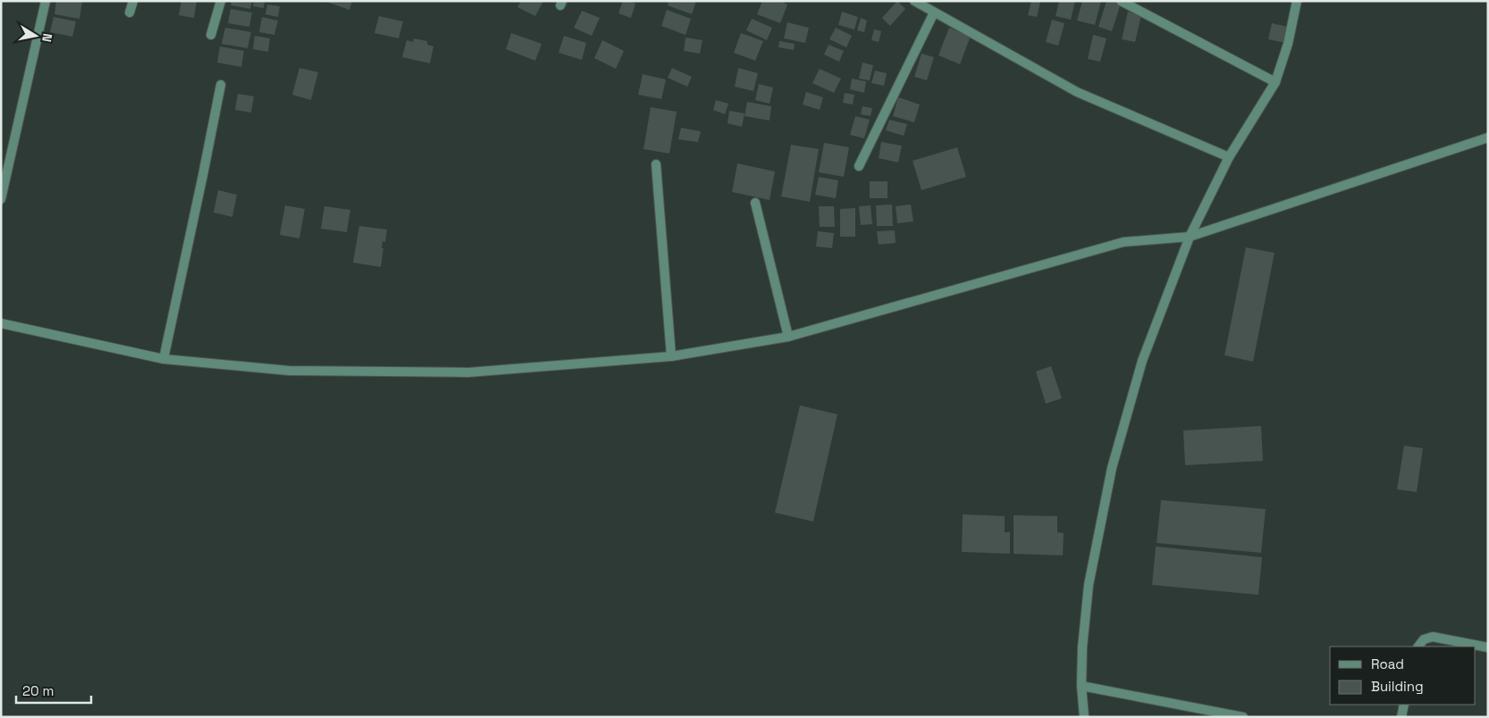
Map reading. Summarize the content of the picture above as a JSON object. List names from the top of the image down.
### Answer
{
  "legend": ["Road", "Building"],
  "scale_bar": "20 m",
  "north": "right"
}
